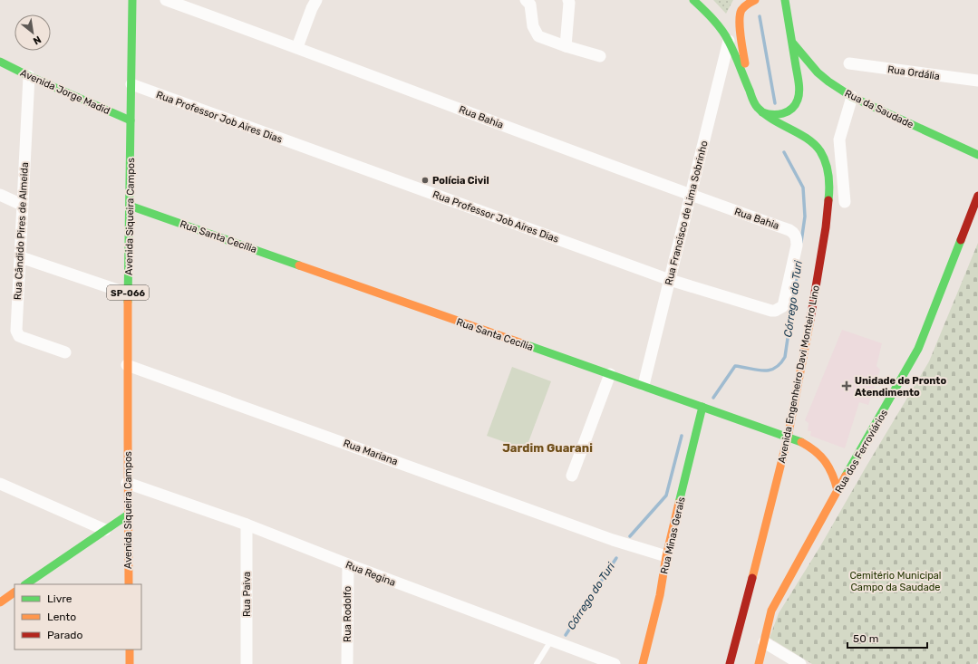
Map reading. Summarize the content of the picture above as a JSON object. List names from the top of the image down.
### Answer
{
  "streets": {
    "street": [
      "Rua Ordália",
      "Avenida Jorge Madid",
      "Rua da Saudade",
      "Rua Professor Job Aires Dias",
      "Rua Bahia",
      "Rua Francisco de Lima Sobrinho",
      "Avenida Siqueira Campos",
      "Rua Cândido Pires de Almeida",
      "Rua Santa Cecília",
      "SP-066",
      "Avenida Engenheiro Davi Monteiro Lino",
      "Rua dos Ferroviários",
      "Rua Mariana",
      "Rua Minas Gerais",
      "Rua Regina",
      "Rua Paiva",
      "Rua Rodolfo"
    ]
  },
  "crossings": [
    ["Avenida Jorge Madid", "Avenida Siqueira Campos"],
    ["Avenida Jorge Madid", "Rua Cândido Pires de Almeida"],
    ["Rua Professor Job Aires Dias", "Rua Bahia"],
    ["Rua Professor Job Aires Dias", "Rua Francisco de Lima Sobrinho"],
    ["Rua Professor Job Aires Dias", "Avenida Siqueira Campos"],
    ["Rua Bahia", "Rua Francisco de Lima Sobrinho"],
    ["Rua Francisco de Lima Sobrinho", "Rua Santa Cecília"],
    ["Rua Francisco de Lima Sobrinho", "Avenida Engenheiro Davi Monteiro Lino"],
    ["Avenida Siqueira Campos", "Rua Santa Cecília"],
    ["Avenida Siqueira Campos", "Rua Mariana"],
    ["Avenida Siqueira Campos", "Rua Regina"],
    ["Rua Santa Cecília", "Avenida Engenheiro Davi Monteiro Lino"],
    ["Rua Santa Cecília", "Rua dos Ferroviários"],
    ["Rua Santa Cecília", "Rua Minas Gerais"],
    ["Rua Mariana", "Rua Minas Gerais"],
    ["Rua Regina", "Rua Paiva"],
    ["Rua Regina", "Rua Rodolfo"]
  ],
  "districts": ["Jardim Guarani"],
  "water": ["Córrego do Turi"],
  "parks": ["Cemitério Municipal Campo da Saudade"],
  "places": {
    "other": ["Polícia Civil"],
    "health": ["Unidade de Pronto Atendimento"]
  },
  "legend": ["Livre", "Lento", "Parado"],
  "scale_bar": "50 m",
  "north": "bottom right"
}
